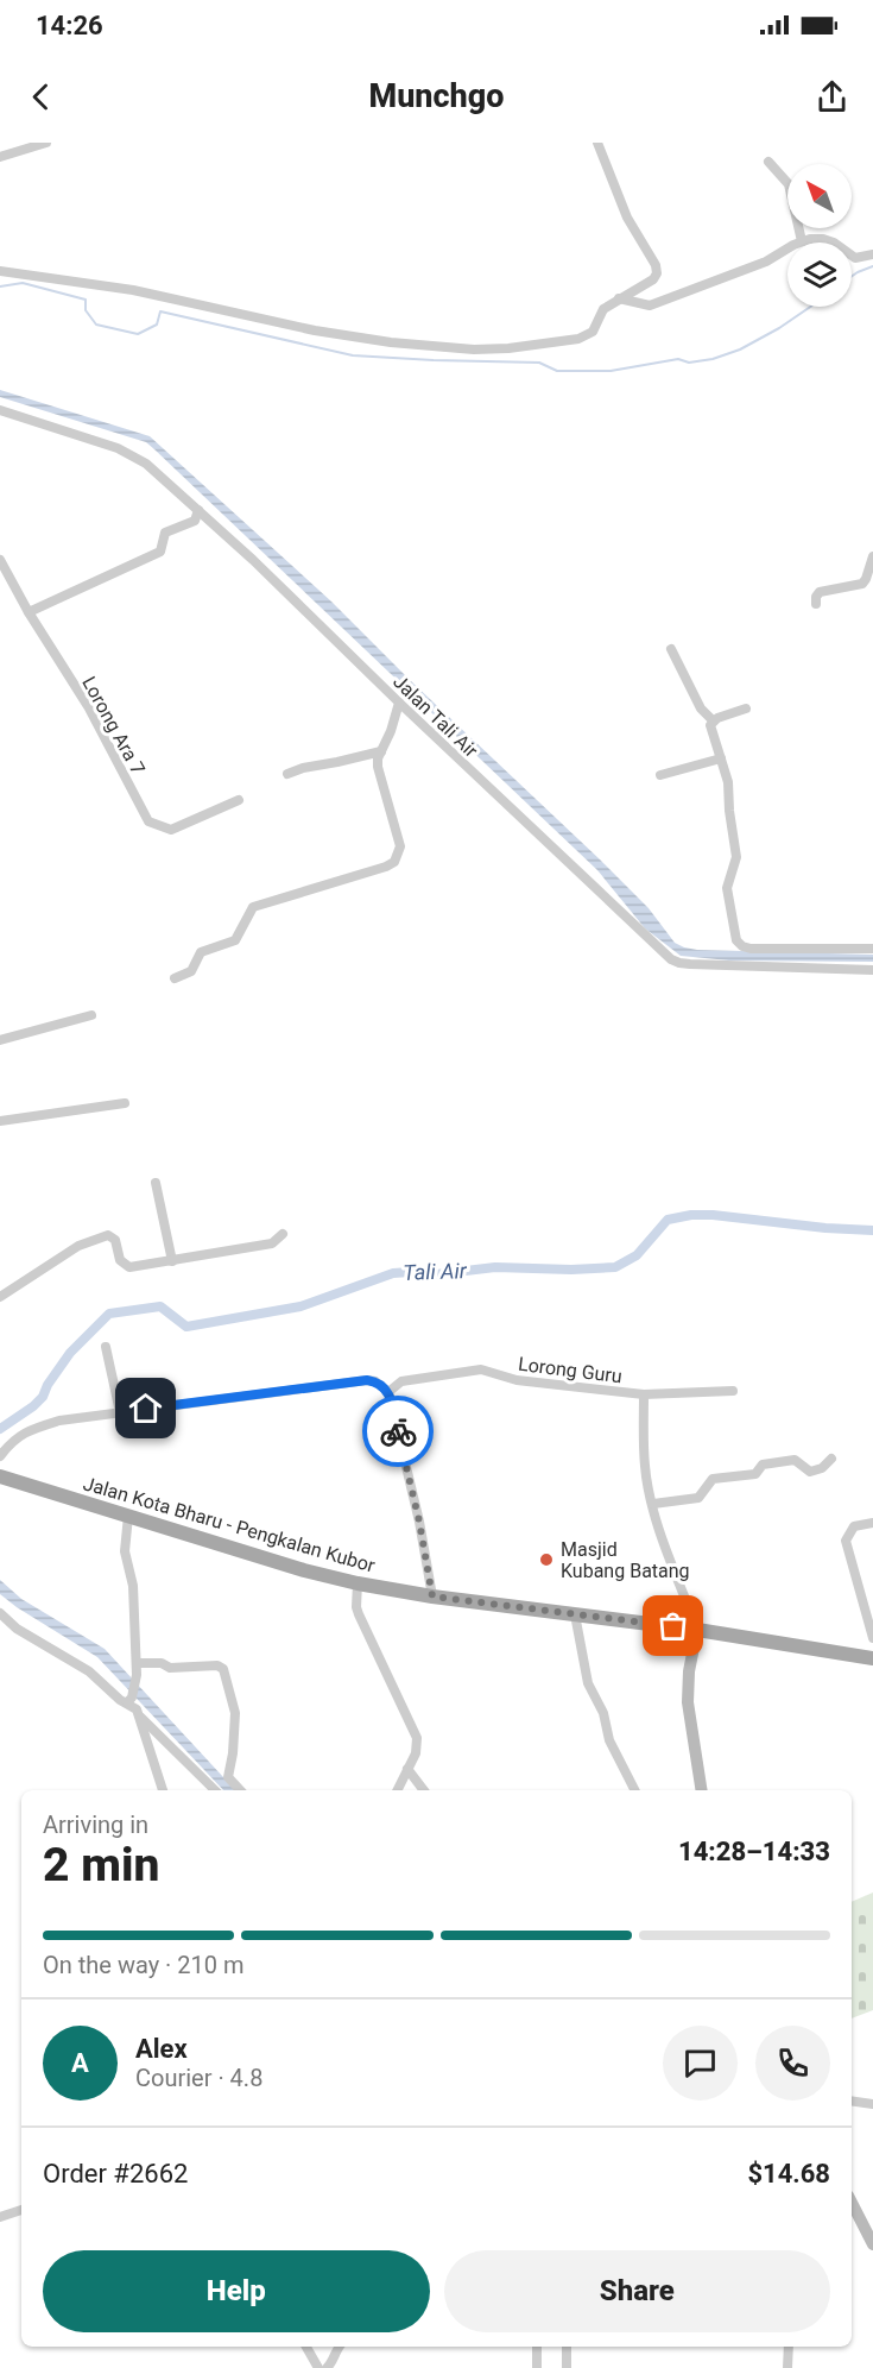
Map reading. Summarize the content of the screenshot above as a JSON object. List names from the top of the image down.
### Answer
{
  "streets": {
    "main road": ["Jalan Kota Bharu - Pengkalan Kubor"],
    "street": ["Jalan Tali Air", "Lorong Ara 7", "Lorong Guru"]
  },
  "water": ["Tali Air"],
  "places": ["Masjid Kubang Batang"],
  "north": "top left",
  "page": {
    "status": "14:26",
    "header": "Munchgo",
    "heading": ["2 min", "Arriving in", "14:28–14:33"],
    "panel": [
      "Alex",
      "Courier · 4.8",
      "Order #2662",
      "$14.68"
    ],
    "bar": "On the way · 210 m",
    "round": "A",
    "buttons": ["Help", "Share"]
  }
}
